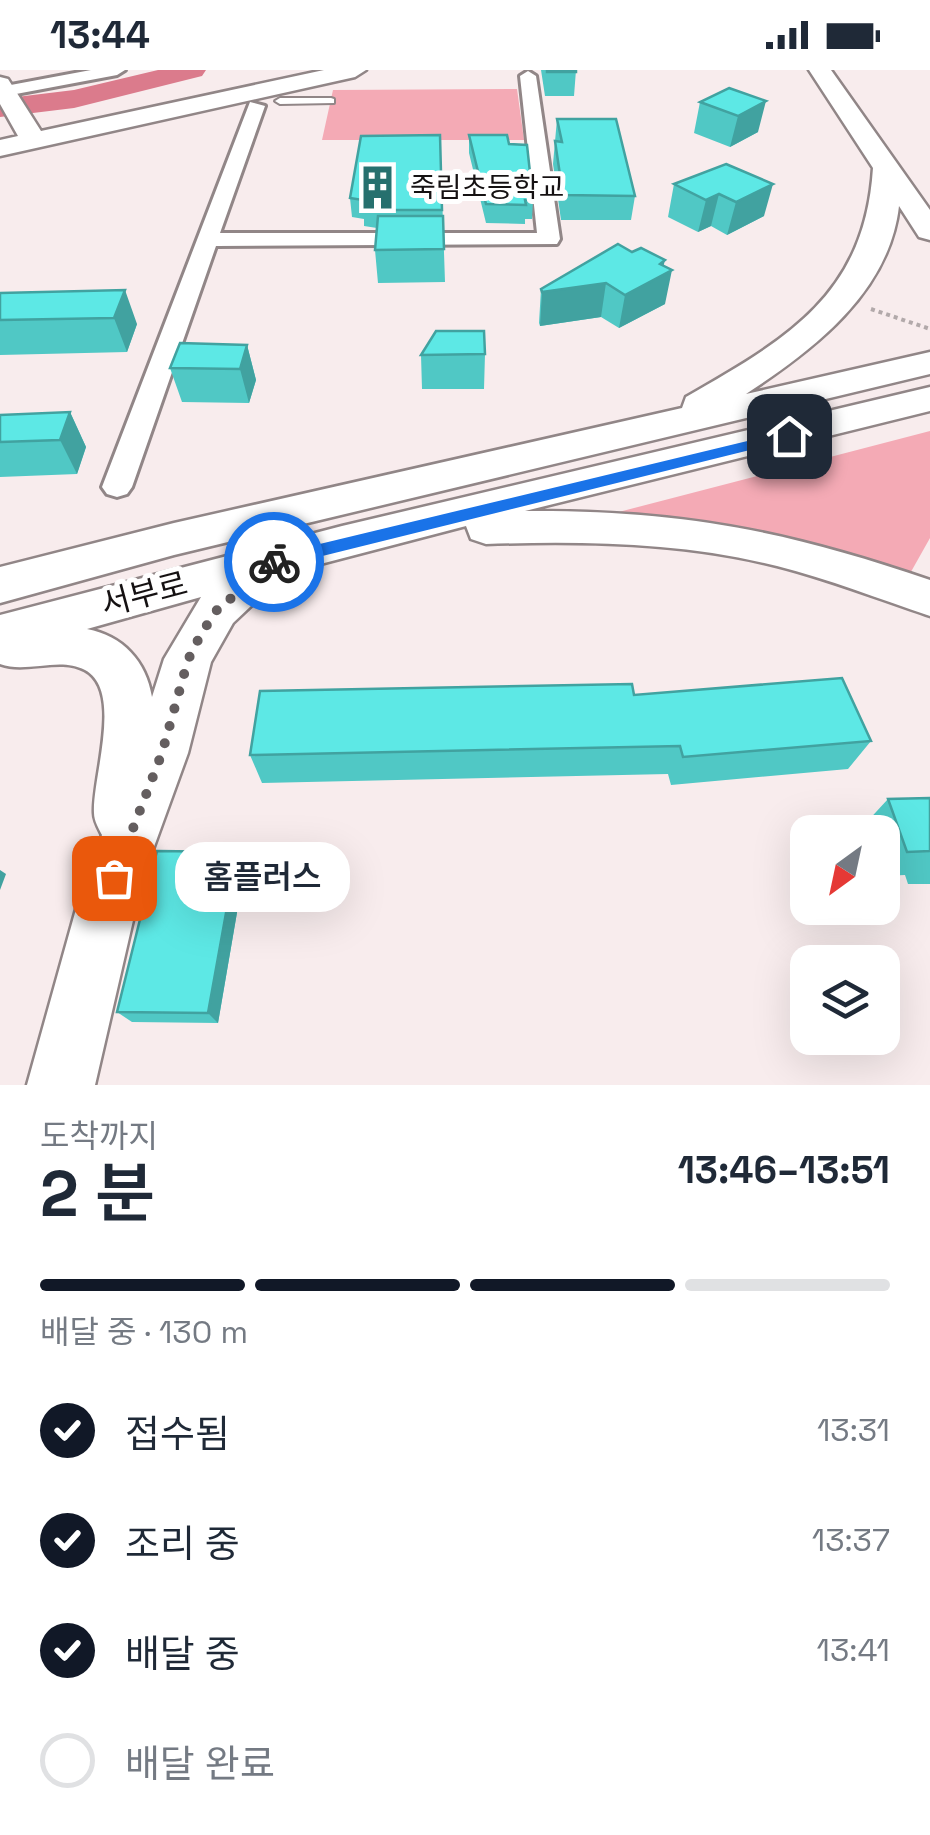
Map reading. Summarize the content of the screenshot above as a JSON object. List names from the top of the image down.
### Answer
{
  "streets": {
    "street": ["서부로"]
  },
  "places": {
    "building": ["죽림초등학교"],
    "other": ["홈플러스"]
  },
  "north": "bottom left",
  "page": {
    "status": "13:44",
    "bubble": "홈플러스",
    "heading": ["2 분", "도착까지", "13:46–13:51"],
    "bar": "배달 중 · 130 m",
    "list": [
      ["접수됨", "13:31"],
      ["조리 중", "13:37"],
      ["배달 중", "13:41"],
      "배달 완료"
    ]
  }
}
